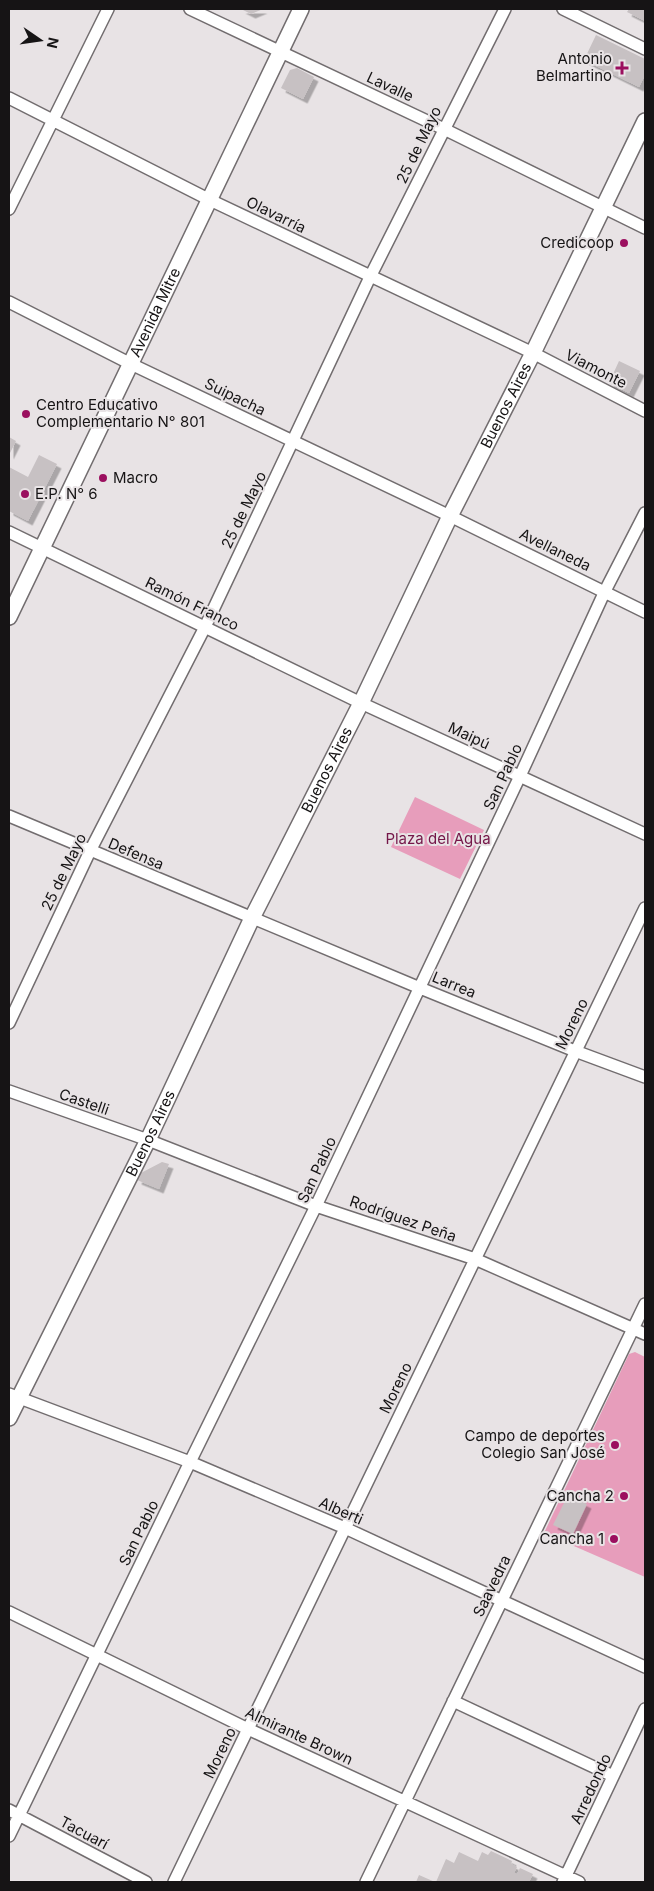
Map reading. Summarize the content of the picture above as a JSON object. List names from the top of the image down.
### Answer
{
  "streets": {
    "street": [
      "Lavalle",
      "25 de Mayo",
      "Olavarría",
      "Avenida Mitre",
      "Viamonte",
      "Suipacha",
      "Buenos Aires",
      "Avellaneda",
      "Ramón Franco",
      "Maipú",
      "San Pablo",
      "Defensa",
      "Larrea",
      "Moreno",
      "Castelli",
      "Rodríguez Peña",
      "Alberti",
      "Saavedra",
      "Almirante Brown",
      "Arredondo",
      "Tacuarí"
    ]
  },
  "crossings": [
    ["Lavalle", "25 de Mayo"],
    ["Lavalle", "Avenida Mitre"],
    ["Lavalle", "Buenos Aires"],
    ["25 de Mayo", "Olavarría"],
    ["25 de Mayo", "Suipacha"],
    ["25 de Mayo", "Ramón Franco"],
    ["25 de Mayo", "Defensa"],
    ["Olavarría", "Avenida Mitre"],
    ["Olavarría", "Viamonte"],
    ["Olavarría", "Buenos Aires"],
    ["Avenida Mitre", "Suipacha"],
    ["Avenida Mitre", "Ramón Franco"],
    ["Viamonte", "Buenos Aires"],
    ["Suipacha", "Buenos Aires"],
    ["Suipacha", "Avellaneda"],
    ["Buenos Aires", "Avellaneda"],
    ["Buenos Aires", "Ramón Franco"],
    ["Buenos Aires", "Maipú"],
    ["Buenos Aires", "Defensa"],
    ["Buenos Aires", "Larrea"],
    ["Buenos Aires", "Castelli"],
    ["Buenos Aires", "Rodríguez Peña"],
    ["Buenos Aires", "Alberti"],
    ["Avellaneda", "San Pablo"],
    ["Ramón Franco", "Maipú"],
    ["Maipú", "San Pablo"],
    ["San Pablo", "Larrea"],
    ["San Pablo", "Rodríguez Peña"],
    ["San Pablo", "Alberti"],
    ["San Pablo", "Almirante Brown"],
    ["San Pablo", "Tacuarí"],
    ["Defensa", "Larrea"],
    ["Larrea", "Moreno"],
    ["Moreno", "Rodríguez Peña"],
    ["Moreno", "Alberti"],
    ["Moreno", "Almirante Brown"],
    ["Castelli", "Rodríguez Peña"],
    ["Rodríguez Peña", "Saavedra"],
    ["Alberti", "Saavedra"],
    ["Saavedra", "Almirante Brown"],
    ["Almirante Brown", "Arredondo"]
  ],
  "parks": ["Plaza del Agua"],
  "places": {
    "health": ["Antonio Belmartino"],
    "other": [
      "Credicoop",
      "Centro Educativo Complementario N° 801",
      "Macro",
      "E.P. N° 6",
      "Campo de deportes Colegio San José",
      "Cancha 2",
      "Cancha 1"
    ]
  },
  "north": "right"
}
